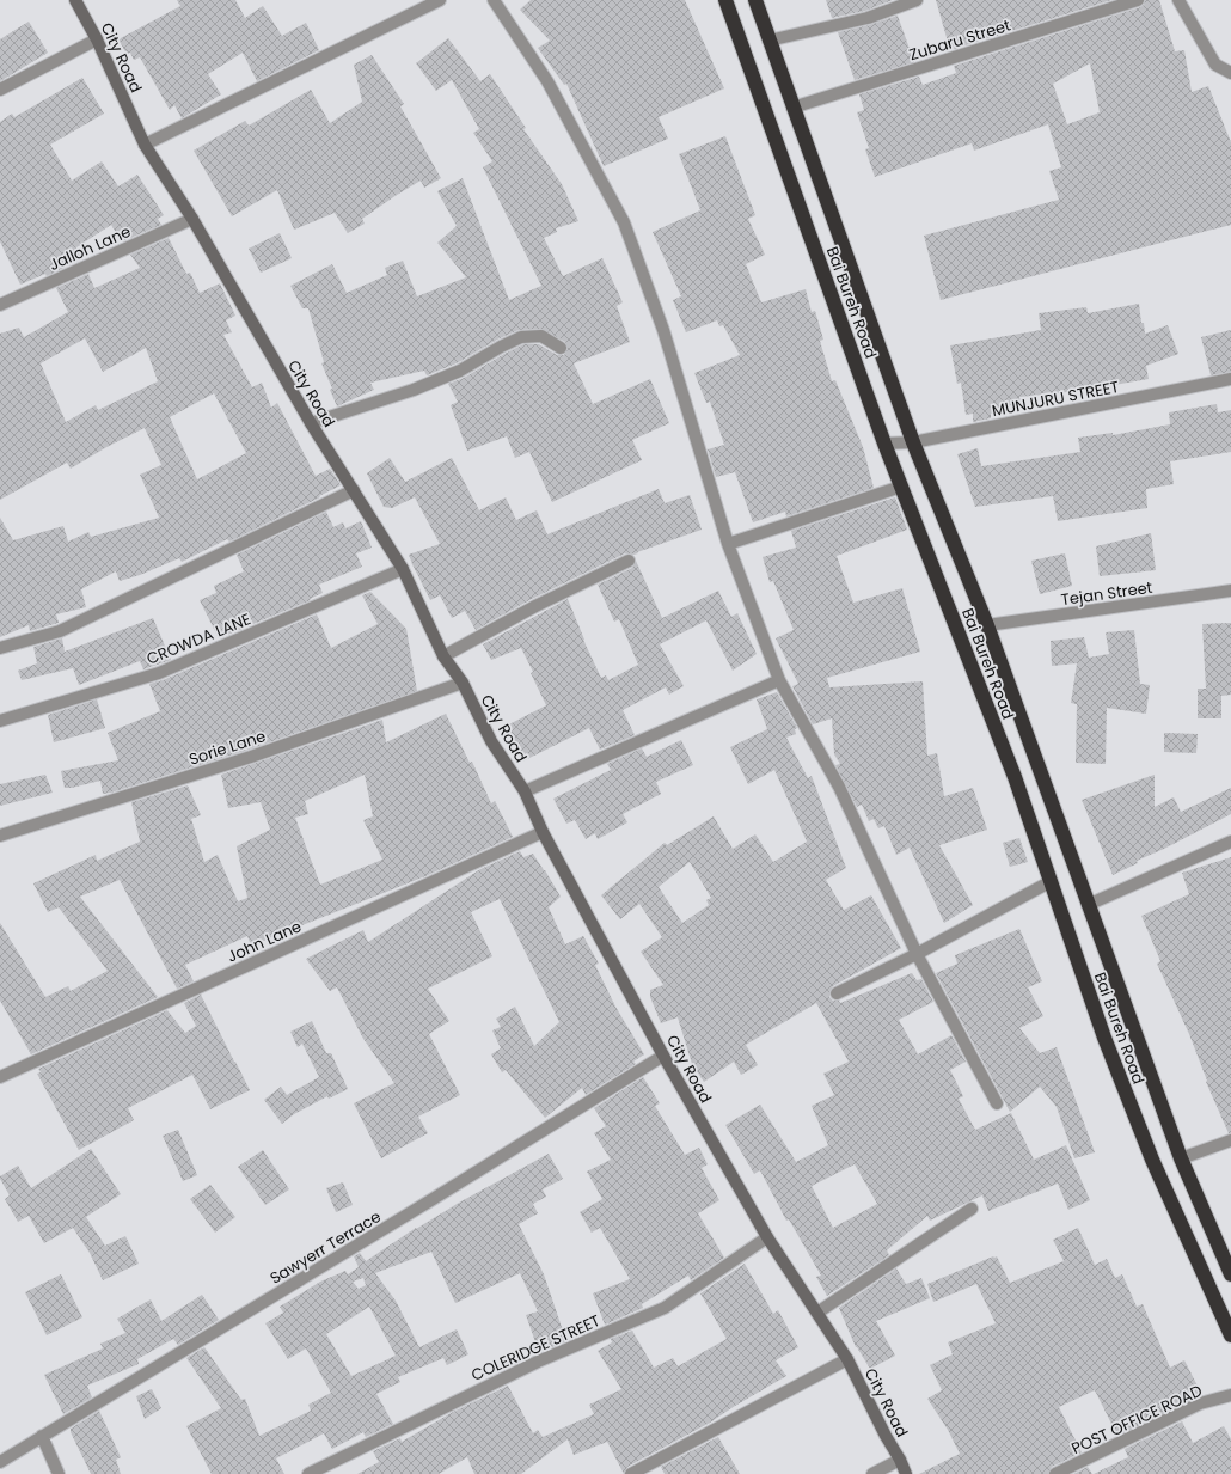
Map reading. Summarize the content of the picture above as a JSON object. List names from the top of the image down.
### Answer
{
  "streets": {
    "highway": ["Bai Bureh Road"],
    "main road": ["City Road"],
    "street": [
      "Zubaru Street",
      "Jalloh Lane",
      "MUNJURU STREET",
      "Tejan Street",
      "CROWDA LANE",
      "Sorie Lane",
      "John Lane",
      "Sawyerr Terrace",
      "COLERIDGE STREET",
      "POST OFFICE ROAD"
    ]
  },
  "crossings": [
    ["Zubaru Street", "Bai Bureh Road"],
    ["City Road", "Jalloh Lane"],
    ["City Road", "CROWDA LANE"],
    ["City Road", "Sorie Lane"],
    ["City Road", "John Lane"],
    ["City Road", "Sawyerr Terrace"],
    ["City Road", "COLERIDGE STREET"],
    ["Bai Bureh Road", "MUNJURU STREET"],
    ["Bai Bureh Road", "Tejan Street"]
  ]
}
